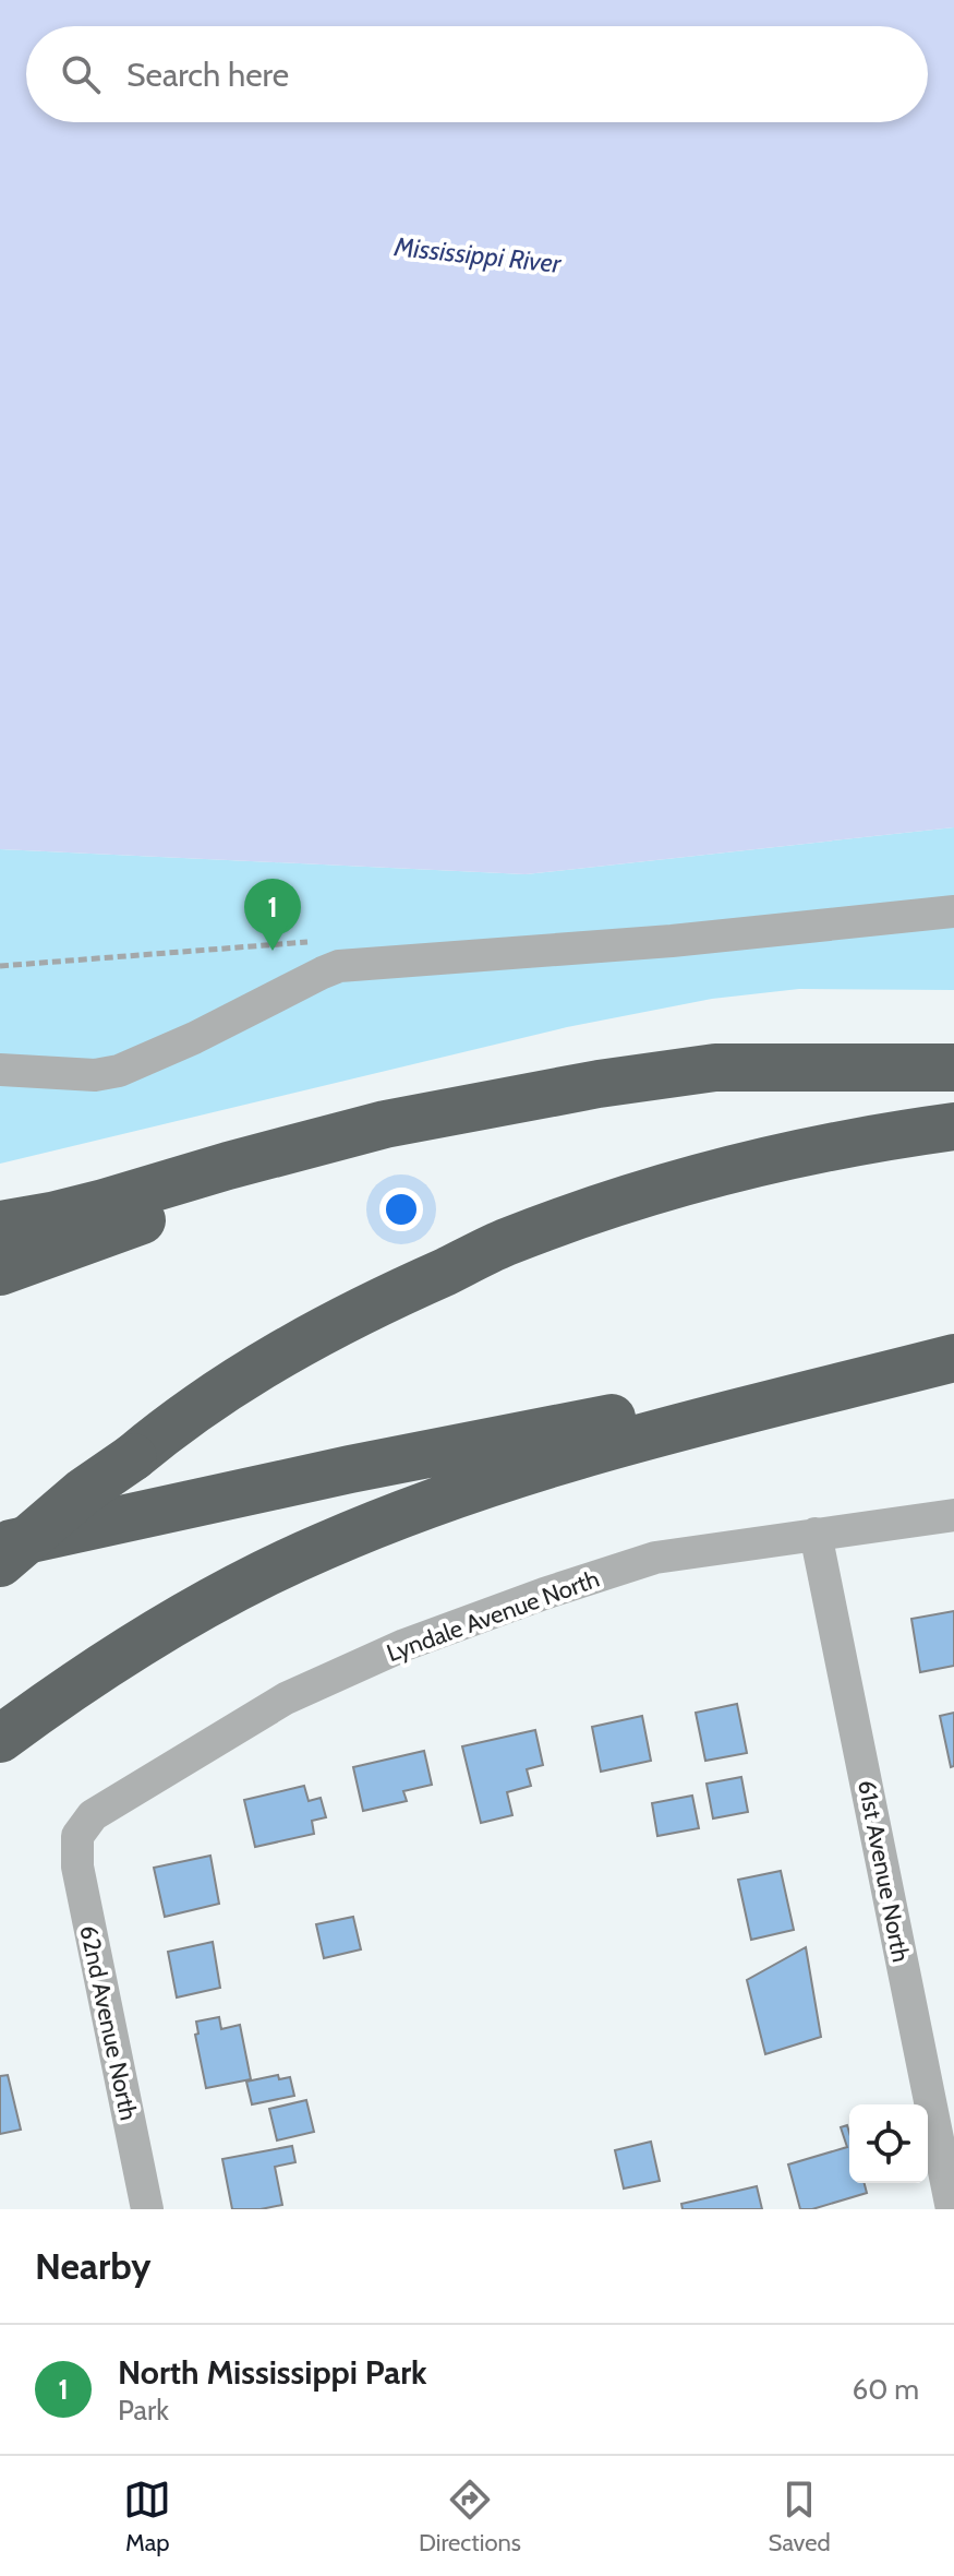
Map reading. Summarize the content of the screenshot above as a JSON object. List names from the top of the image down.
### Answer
{
  "streets": {
    "street": ["Lyndale Avenue North", "61st Avenue North", "62nd Avenue North"]
  },
  "crossings": [
    ["Lyndale Avenue North", "61st Avenue North"],
    ["Lyndale Avenue North", "62nd Avenue North"]
  ],
  "water": ["Mississippi River"],
  "page": {
    "search": "Search here",
    "pins": "1",
    "heading": "Nearby",
    "list": [
      {
        "mark": "1",
        "name": "North Mississippi Park",
        "note": "Park",
        "value": "60 m"
      }
    ],
    "nav": ["Map", "Directions", "Saved"]
  }
}
